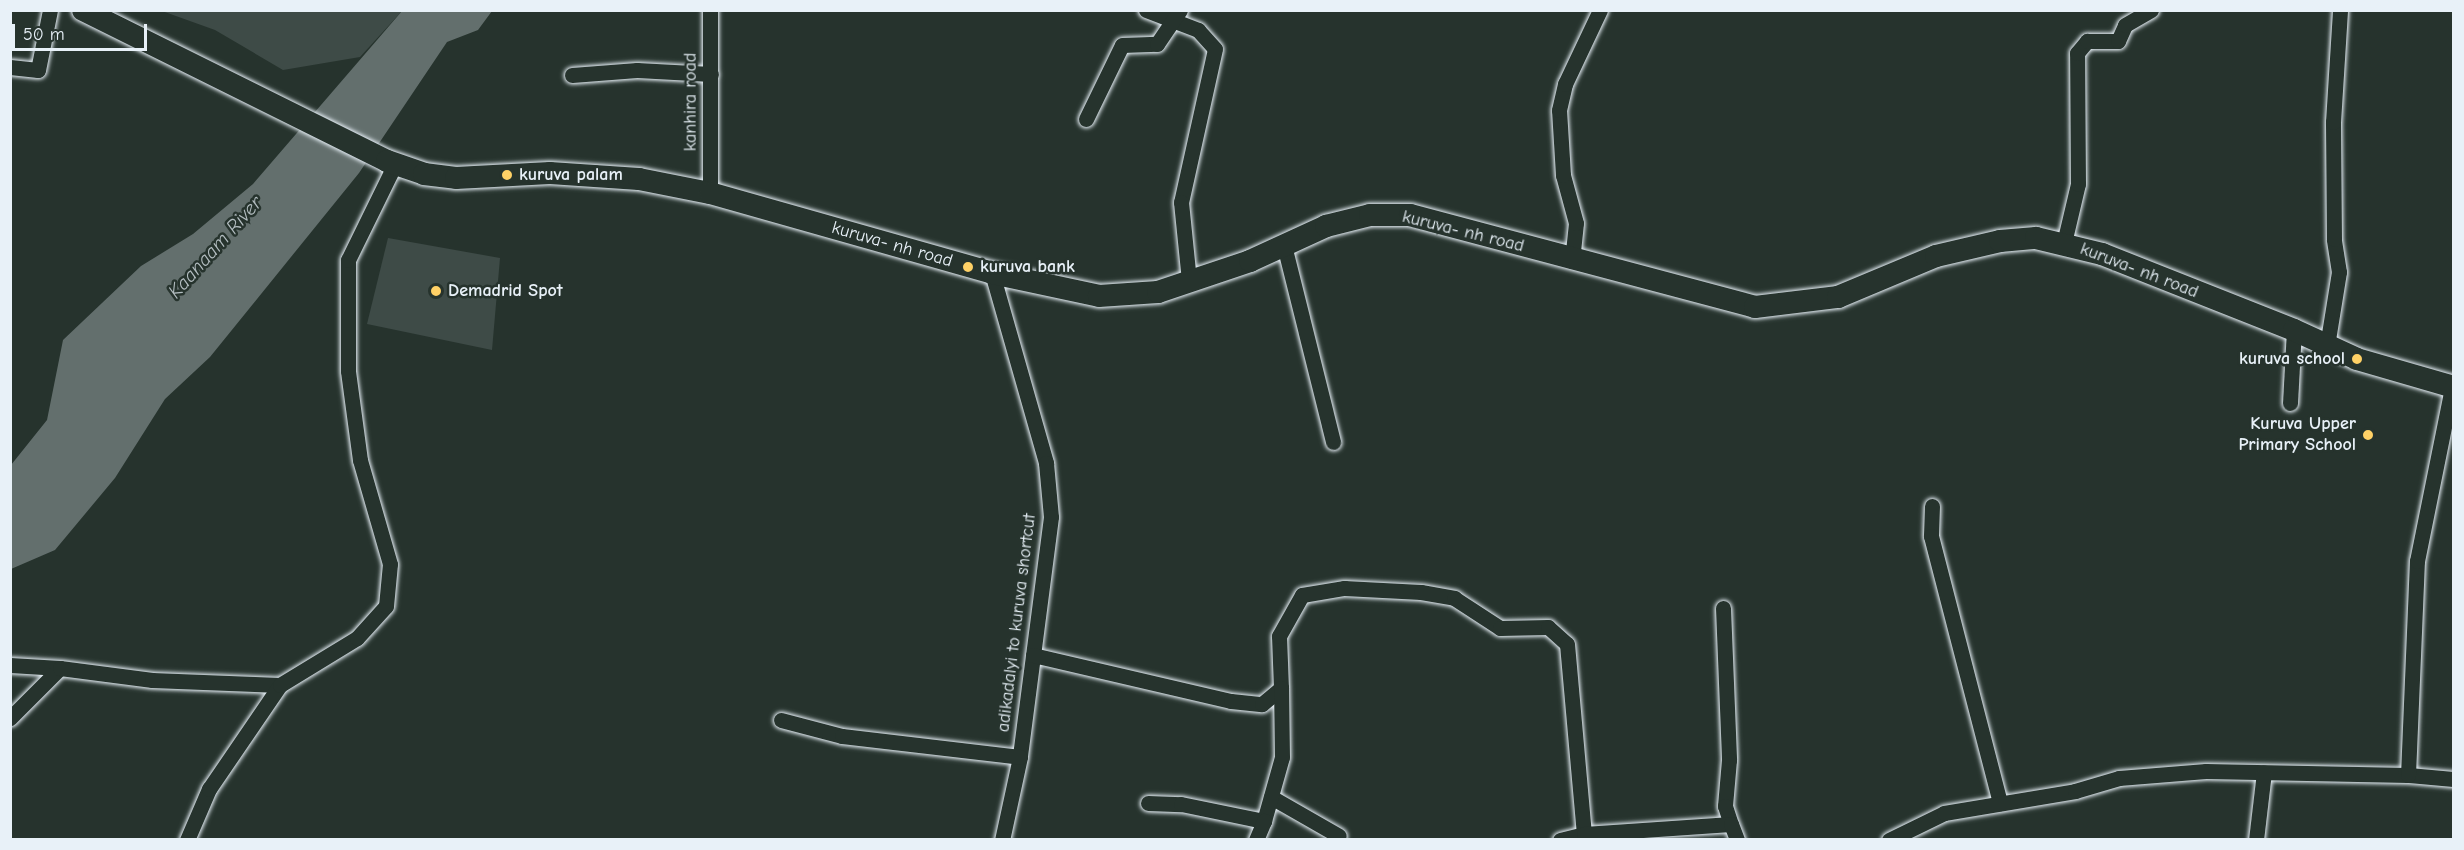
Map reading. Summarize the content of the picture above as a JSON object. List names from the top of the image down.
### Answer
{
  "streets": {
    "main road": ["kuruva- nh road"],
    "street": ["kanhira road", "adikadalyi to kuruva shortcut"]
  },
  "crossings": [
    ["kanhira road", "kuruva- nh road"],
    ["kuruva- nh road", "adikadalyi to kuruva shortcut"]
  ],
  "water": ["Kaanaam River"],
  "places": [
    "kuruva palam",
    "kuruva bank",
    "Demadrid Spot",
    "kuruva school",
    "Kuruva Upper Primary School"
  ],
  "scale_bar": "50 m"
}
